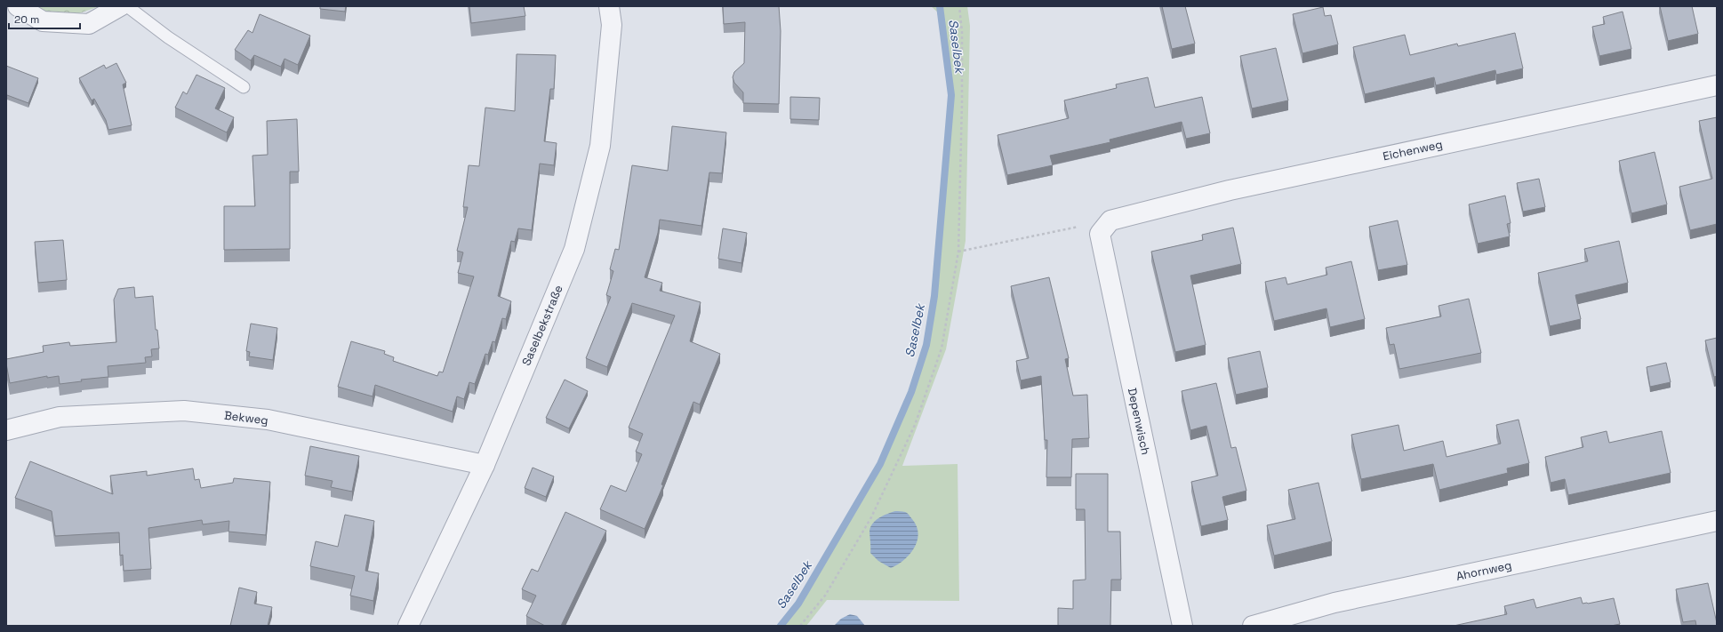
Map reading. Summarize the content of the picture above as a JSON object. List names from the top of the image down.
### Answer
{
  "streets": {
    "street": [
      "Eichenweg",
      "Saselbekstraße",
      "Bekweg",
      "Depenwisch",
      "Ahornweg"
    ]
  },
  "crossings": [
    ["Eichenweg", "Depenwisch"],
    ["Saselbekstraße", "Bekweg"]
  ],
  "water": ["Saselbek"],
  "scale_bar": "20 m"
}
